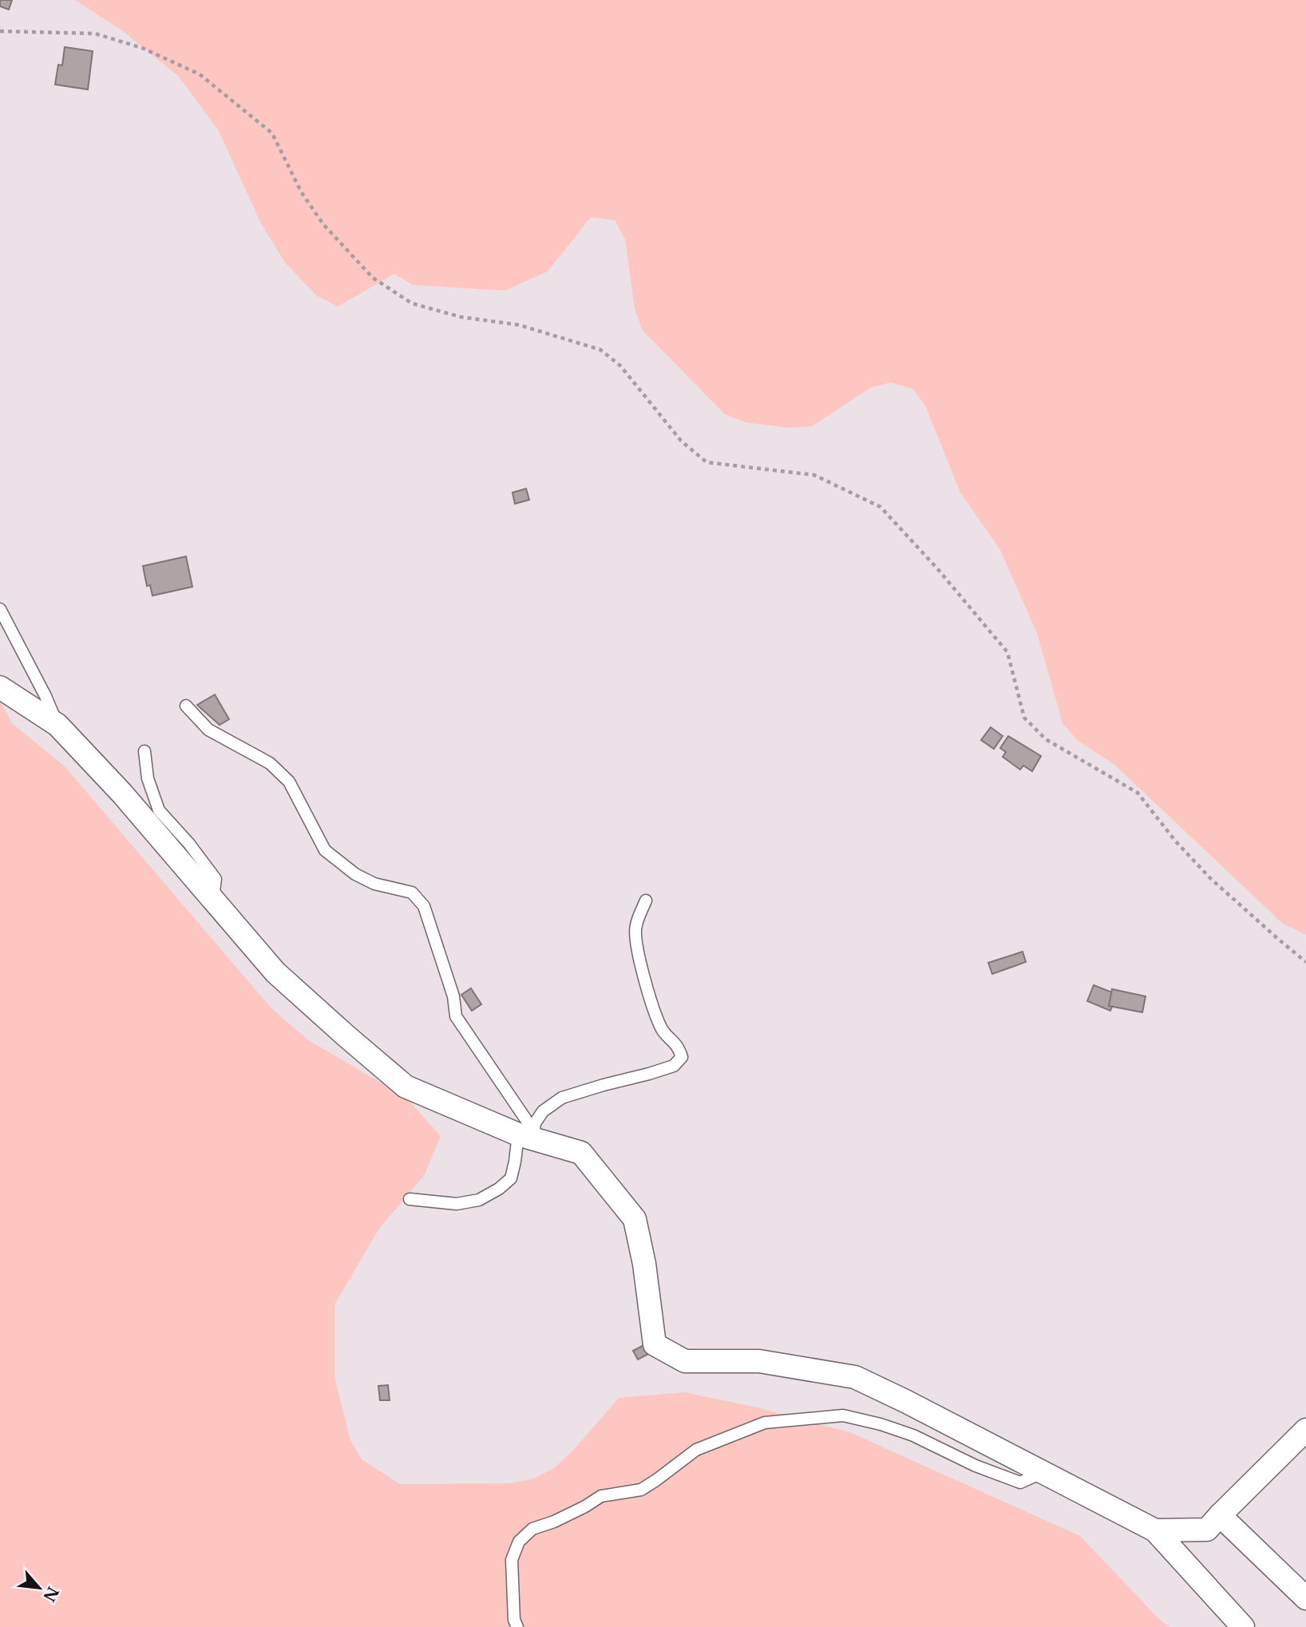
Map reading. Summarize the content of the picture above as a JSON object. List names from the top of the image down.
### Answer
{
  "north": "bottom right"
}
